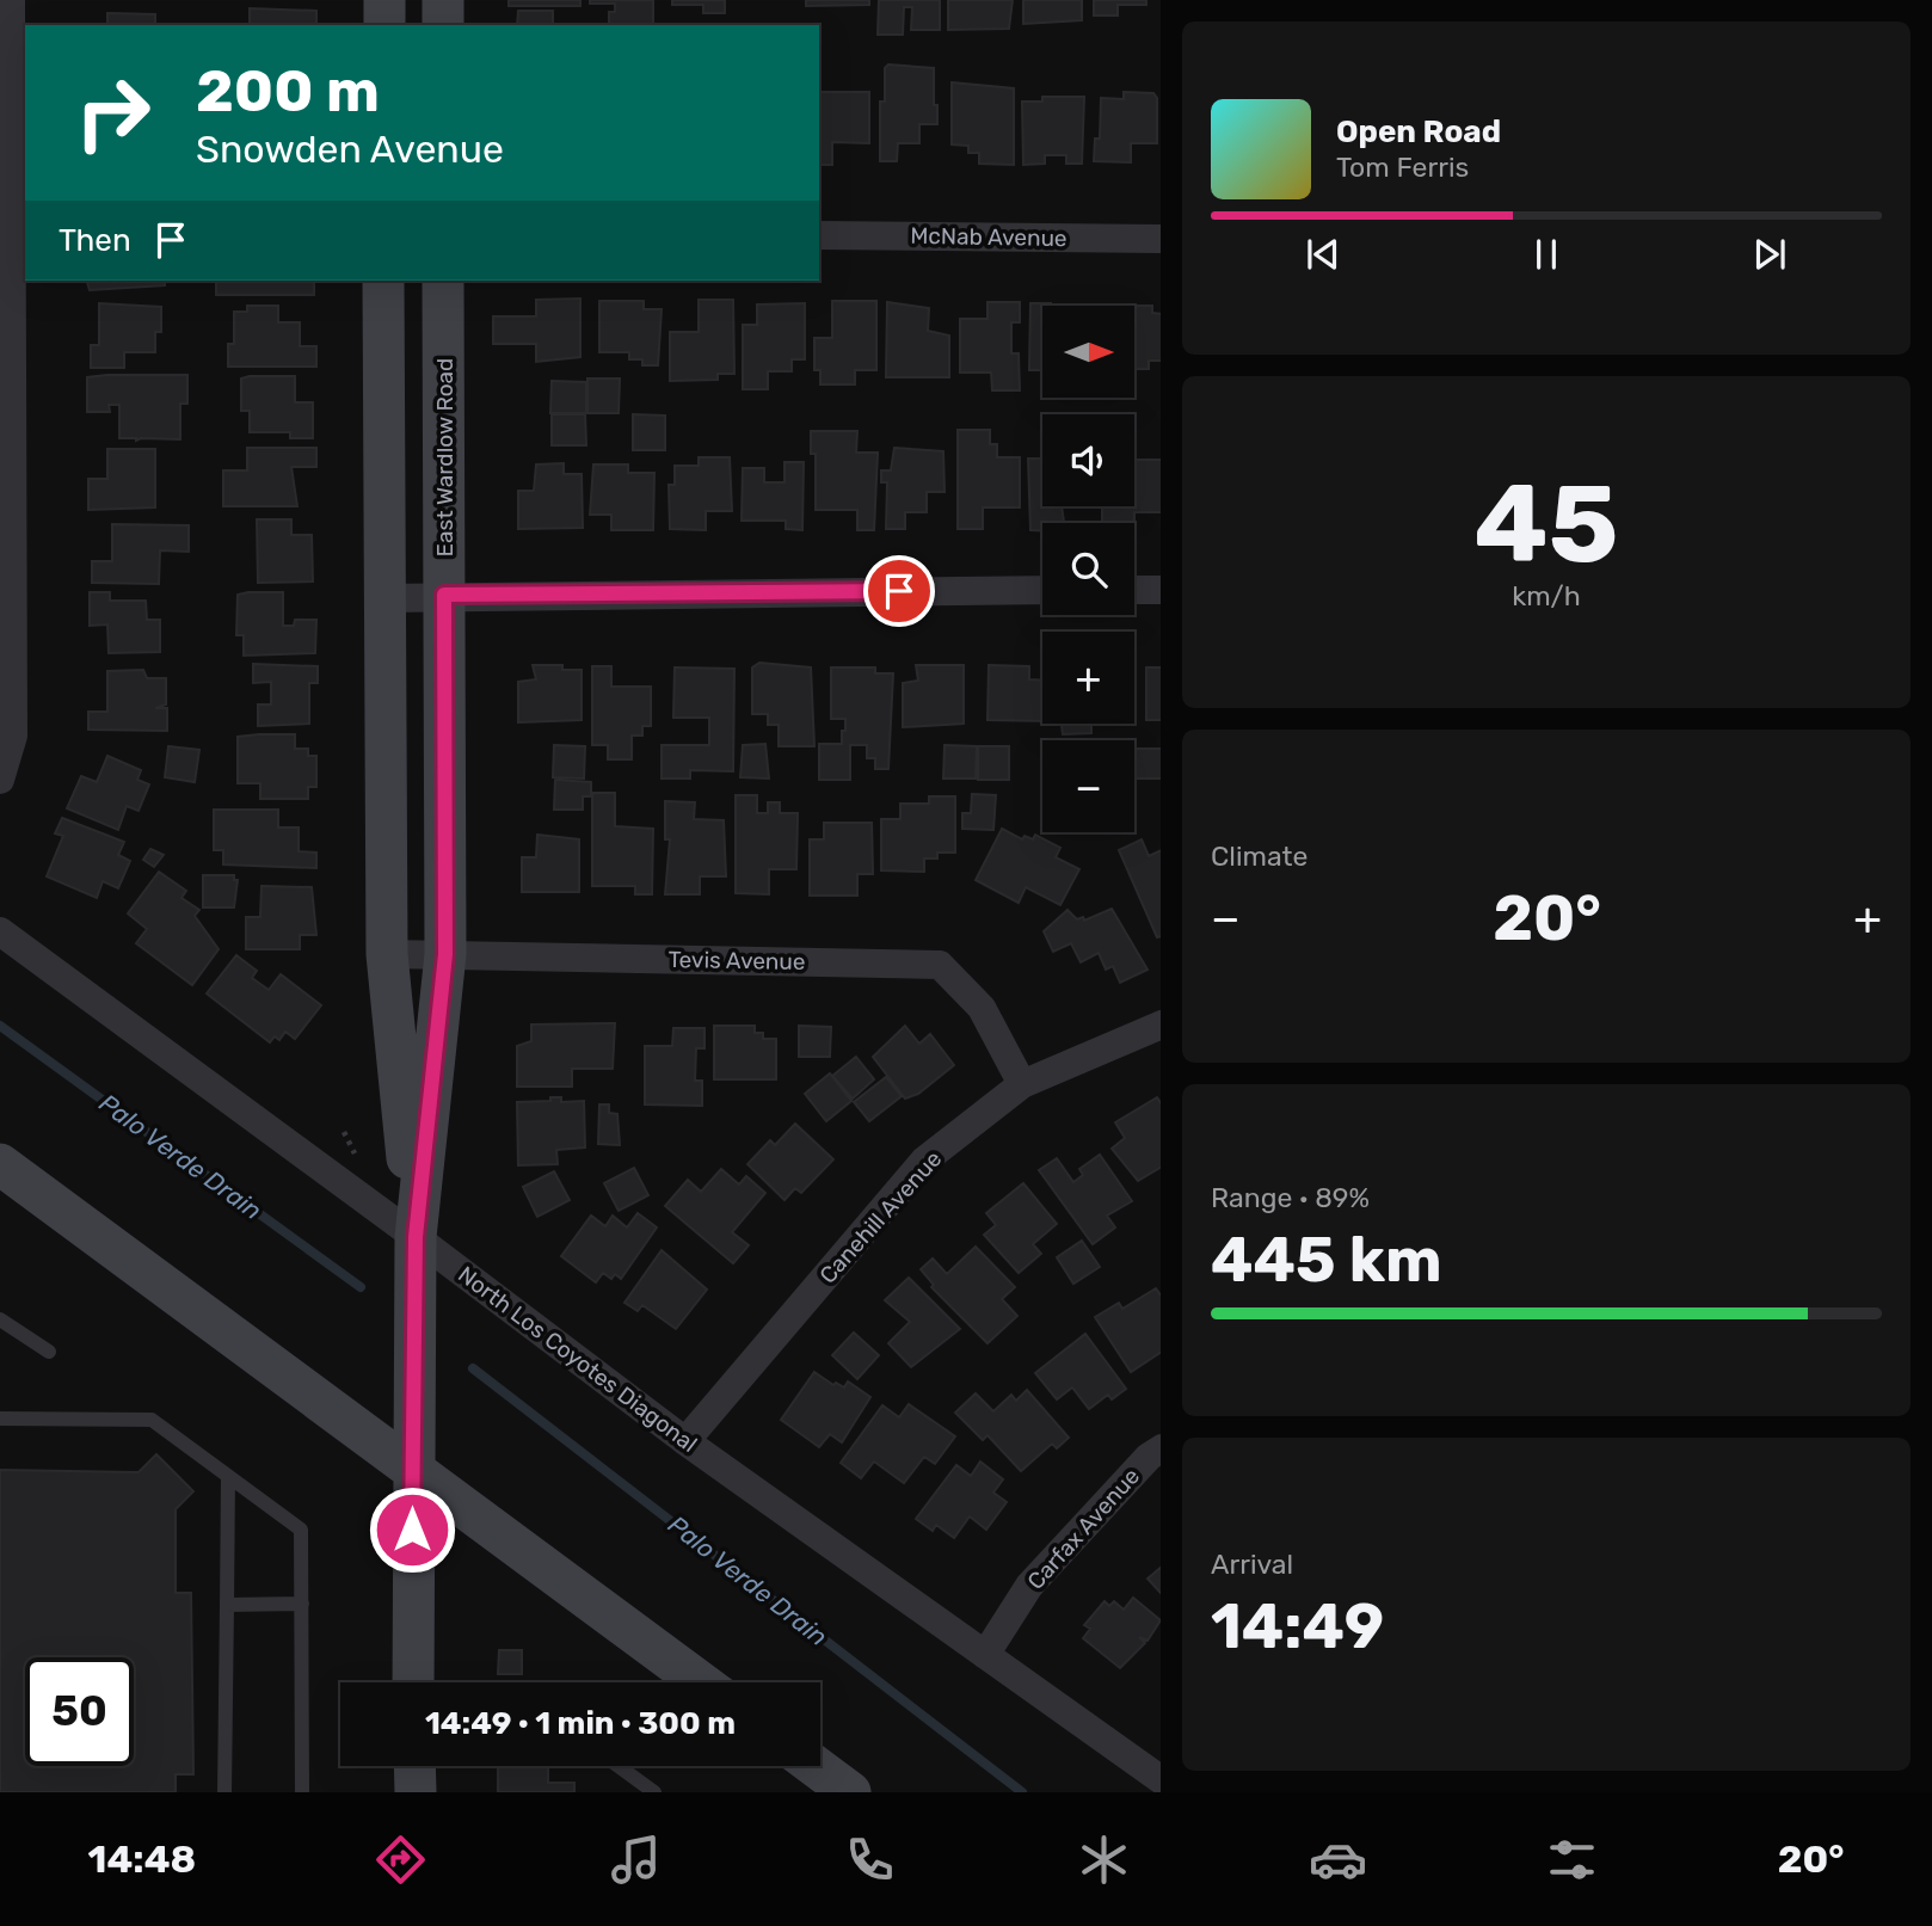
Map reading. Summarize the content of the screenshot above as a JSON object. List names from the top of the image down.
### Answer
{
  "streets": {
    "main road": ["East Wardlow Road"],
    "street": [
      "McNab Avenue",
      "Tevis Avenue",
      "Canehill Avenue",
      "North Los Coyotes Diagonal",
      "Carfax Avenue"
    ]
  },
  "crossings": [
    ["East Wardlow Road", "Tevis Avenue"],
    ["East Wardlow Road", "North Los Coyotes Diagonal"],
    ["Tevis Avenue", "Canehill Avenue"],
    ["Canehill Avenue", "North Los Coyotes Diagonal"],
    ["North Los Coyotes Diagonal", "Carfax Avenue"]
  ],
  "water": ["Palo Verde Drain"],
  "north": "right",
  "page": {
    "turn": ["200 m", "Snowden Avenue"],
    "song": ["Open Road", "Tom Ferris"],
    "then": "Then",
    "map_buttons": ["+", "−"],
    "tile": [
      ["45", "km/h"],
      "Climate",
      ["Range · 89%", "445 km"],
      ["Arrival", "14:49"]
    ],
    "heat": ["−", "20°", "+"],
    "limit": "50",
    "trip": "14:49 · 1 min · 300 m",
    "tabs": ["14:48", "20°"]
  }
}
